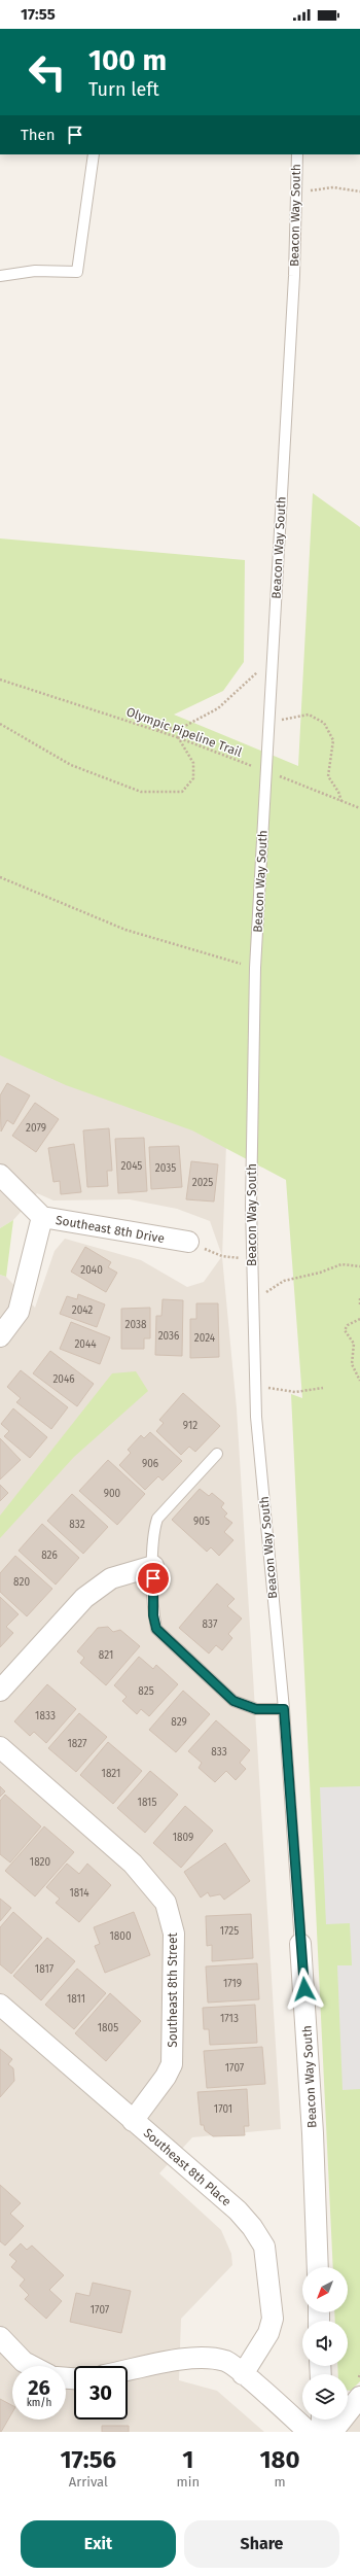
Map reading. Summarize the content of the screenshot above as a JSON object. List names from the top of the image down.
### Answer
{
  "streets": {
    "street": [
      "Beacon Way South",
      "Southeast 8th Drive",
      "Southeast 8th Street",
      "Southeast 8th Place"
    ],
    "path": ["Olympic Pipeline Trail"]
  },
  "crossings": [
    ["Beacon Way South", "Olympic Pipeline Trail"],
    ["Southeast 8th Street", "Southeast 8th Place"]
  ],
  "house_numbers": [
    "2079",
    "2045",
    "2035",
    "2025",
    "2040",
    "2042",
    "2038",
    "2036",
    "2024",
    "2044",
    "2046",
    "912",
    "906",
    "900",
    "905",
    "832",
    "826",
    "820",
    "837",
    "821",
    "825",
    "1833",
    "829",
    "1827",
    "833",
    "1821",
    "1815",
    "1809",
    "1820",
    "1814",
    "1725",
    "1800",
    "1817",
    "1719",
    "1811",
    "1713",
    "1805",
    "1707",
    "1701",
    "1707"
  ],
  "north": "bottom left",
  "page": {
    "status": "17:55",
    "turn": ["100 m", "Turn left"],
    "then": "Then",
    "speed": "26 km/h",
    "limit": "30",
    "eta": [
      "17:56",
      "Arrival",
      "1",
      "min",
      "180",
      "m"
    ],
    "buttons": ["Exit", "Share"]
  }
}
